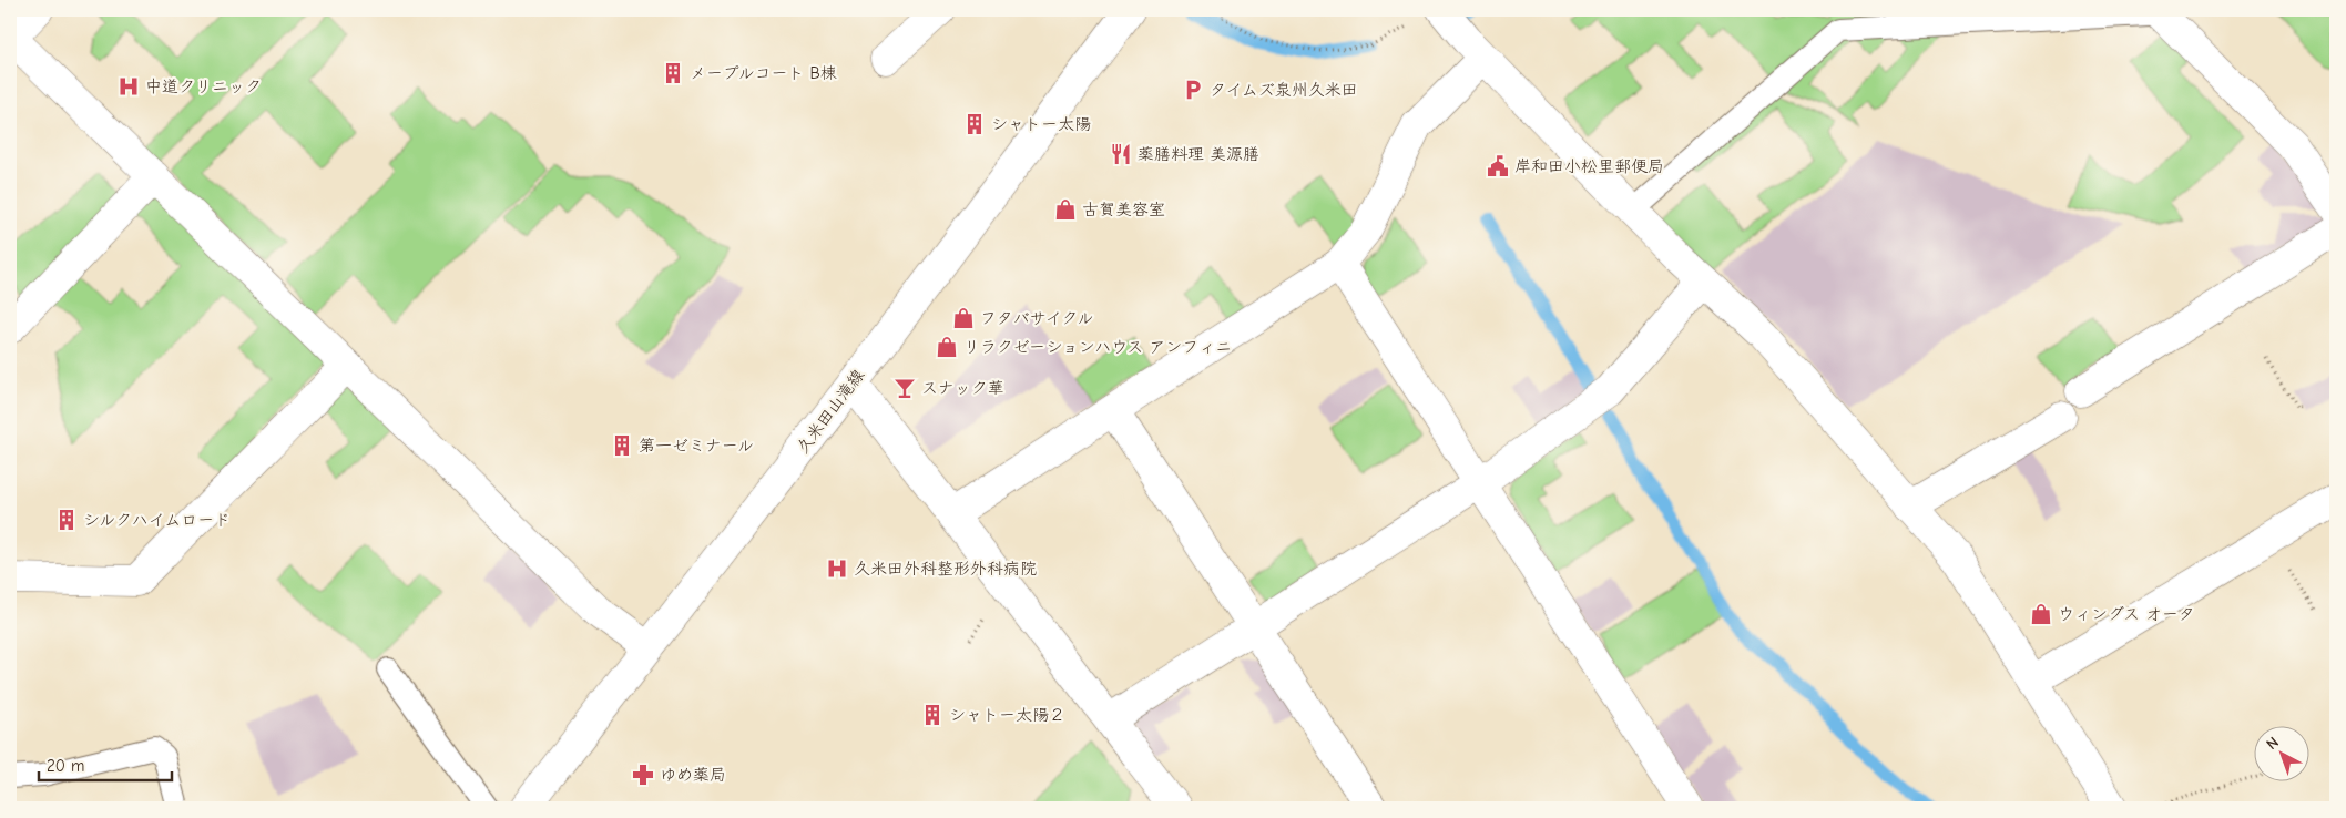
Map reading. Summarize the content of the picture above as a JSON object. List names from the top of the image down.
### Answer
{
  "streets": {
    "street": ["久米田山滝線"]
  },
  "places": {
    "building": [
      "メープルコート B棟",
      "シャトー太陽",
      "第一ゼミナール",
      "シルクハイムロード",
      "シャトー太陽２"
    ],
    "hospital": ["中道クリニック", "久米田外科整形外科病院"],
    "parking": ["タイムズ泉州久米田"],
    "restaurant": ["薬膳料理 美源膳"],
    "public building": ["岸和田小松里郵便局"],
    "shop": [
      "古賀美容室",
      "フタバサイクル",
      "リラクゼーションハウス アンフィニ",
      "ウィングス オータ"
    ],
    "bar": ["スナック華"],
    "pharmacy": ["ゆめ薬局"]
  },
  "scale_bar": "20 m",
  "north": "top left"
}
